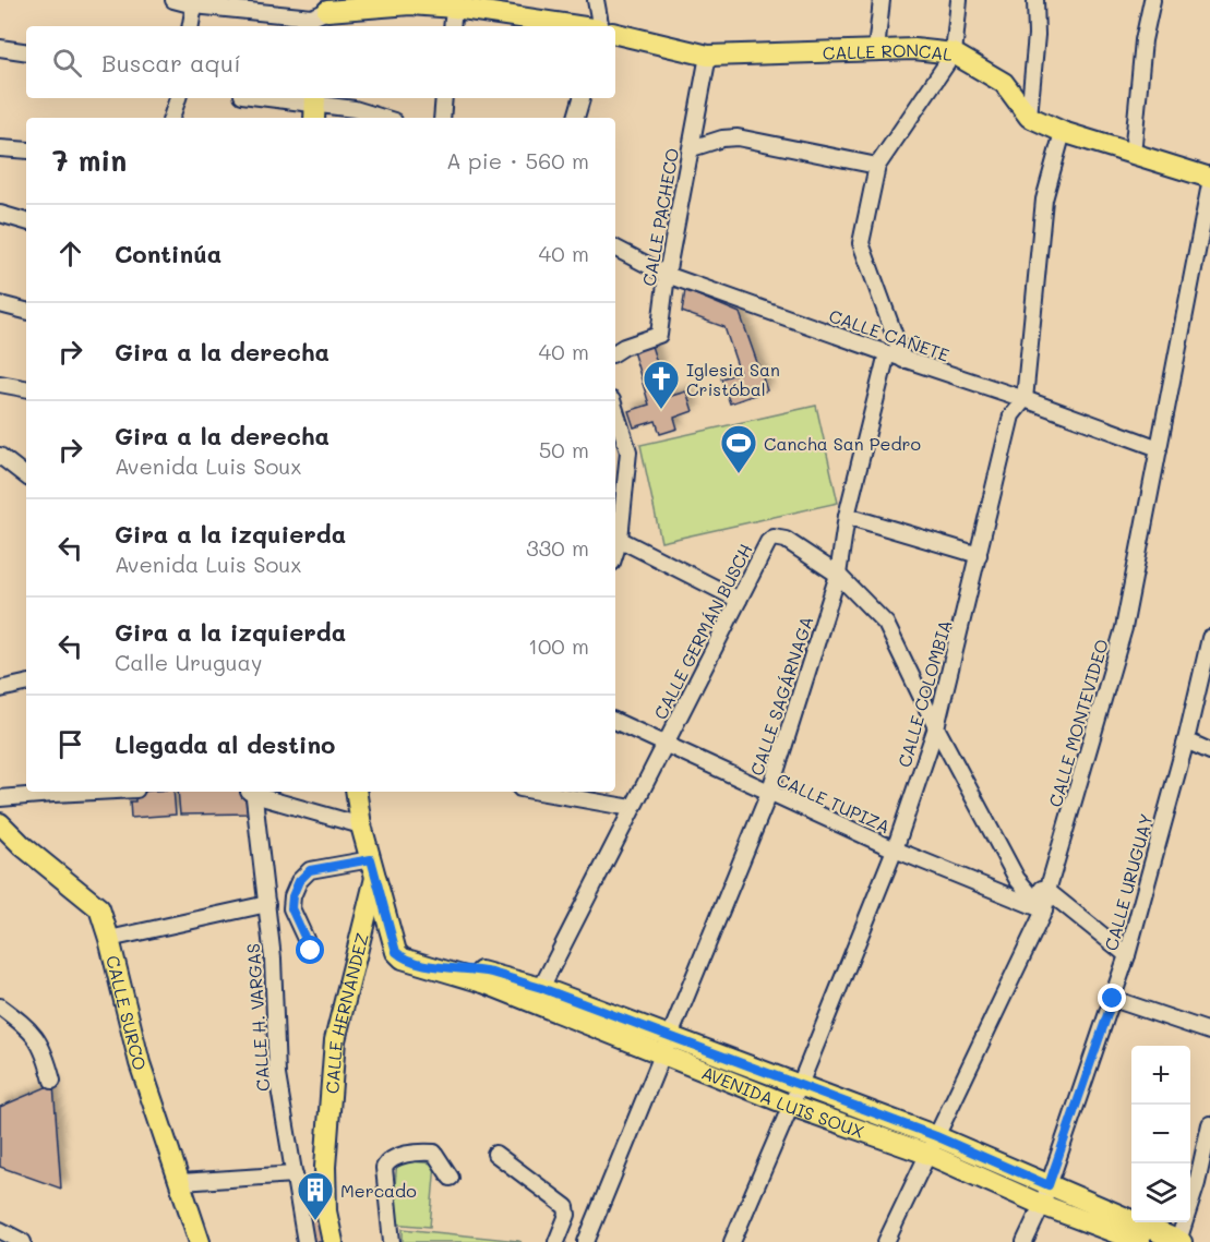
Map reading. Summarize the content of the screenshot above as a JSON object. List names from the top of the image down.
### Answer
{
  "streets": {
    "main road": [
      "CALLE RONCAL",
      "CALLE SURCO",
      "CALLE HERNÁNDEZ",
      "AVENIDA LUIS SOUX"
    ],
    "street": [
      "CALLE PACHECO",
      "CALLE CAÑETE",
      "CALLE GERMÁN BUSCH",
      "CALLE COLOMBIA",
      "CALLE SAGÁRNAGA",
      "CALLE MONTEVIDEO",
      "CALLE TUPIZA",
      "CALLE URUGUAY",
      "CALLE H. VARGAS"
    ]
  },
  "crossings": [
    ["CALLE RONCAL", "CALLE PACHECO"],
    ["CALLE RONCAL", "CALLE COLOMBIA"],
    ["CALLE PACHECO", "CALLE CAÑETE"],
    ["CALLE CAÑETE", "CALLE COLOMBIA"],
    ["CALLE CAÑETE", "CALLE SAGÁRNAGA"],
    ["CALLE CAÑETE", "CALLE MONTEVIDEO"],
    ["CALLE GERMÁN BUSCH", "CALLE COLOMBIA"],
    ["CALLE GERMÁN BUSCH", "CALLE SAGÁRNAGA"],
    ["CALLE GERMÁN BUSCH", "CALLE MONTEVIDEO"],
    ["CALLE GERMÁN BUSCH", "CALLE TUPIZA"],
    ["CALLE GERMÁN BUSCH", "AVENIDA LUIS SOUX"],
    ["CALLE COLOMBIA", "CALLE TUPIZA"],
    ["CALLE COLOMBIA", "AVENIDA LUIS SOUX"],
    ["CALLE SAGÁRNAGA", "CALLE TUPIZA"],
    ["CALLE SAGÁRNAGA", "AVENIDA LUIS SOUX"],
    ["CALLE MONTEVIDEO", "CALLE TUPIZA"],
    ["CALLE MONTEVIDEO", "AVENIDA LUIS SOUX"],
    ["CALLE URUGUAY", "AVENIDA LUIS SOUX"],
    ["CALLE HERNÁNDEZ", "AVENIDA LUIS SOUX"]
  ],
  "places": {
    "church": ["Iglesia San Cristóbal"],
    "sports": ["Cancha San Pedro"],
    "building": ["Mercado"]
  },
  "page": {
    "search": "Buscar aquí",
    "heading": ["7 min", "A pie · 560 m"],
    "list": [
      ["Continúa", "40 m"],
      ["Gira a la derecha", "40 m"],
      ["Gira a la derecha", "Avenida Luis Soux", "50 m"],
      ["Gira a la izquierda", "Avenida Luis Soux", "330 m"],
      ["Gira a la izquierda", "Calle Uruguay", "100 m"],
      "Llegada al destino"
    ],
    "map_buttons": ["+", "−"]
  }
}
